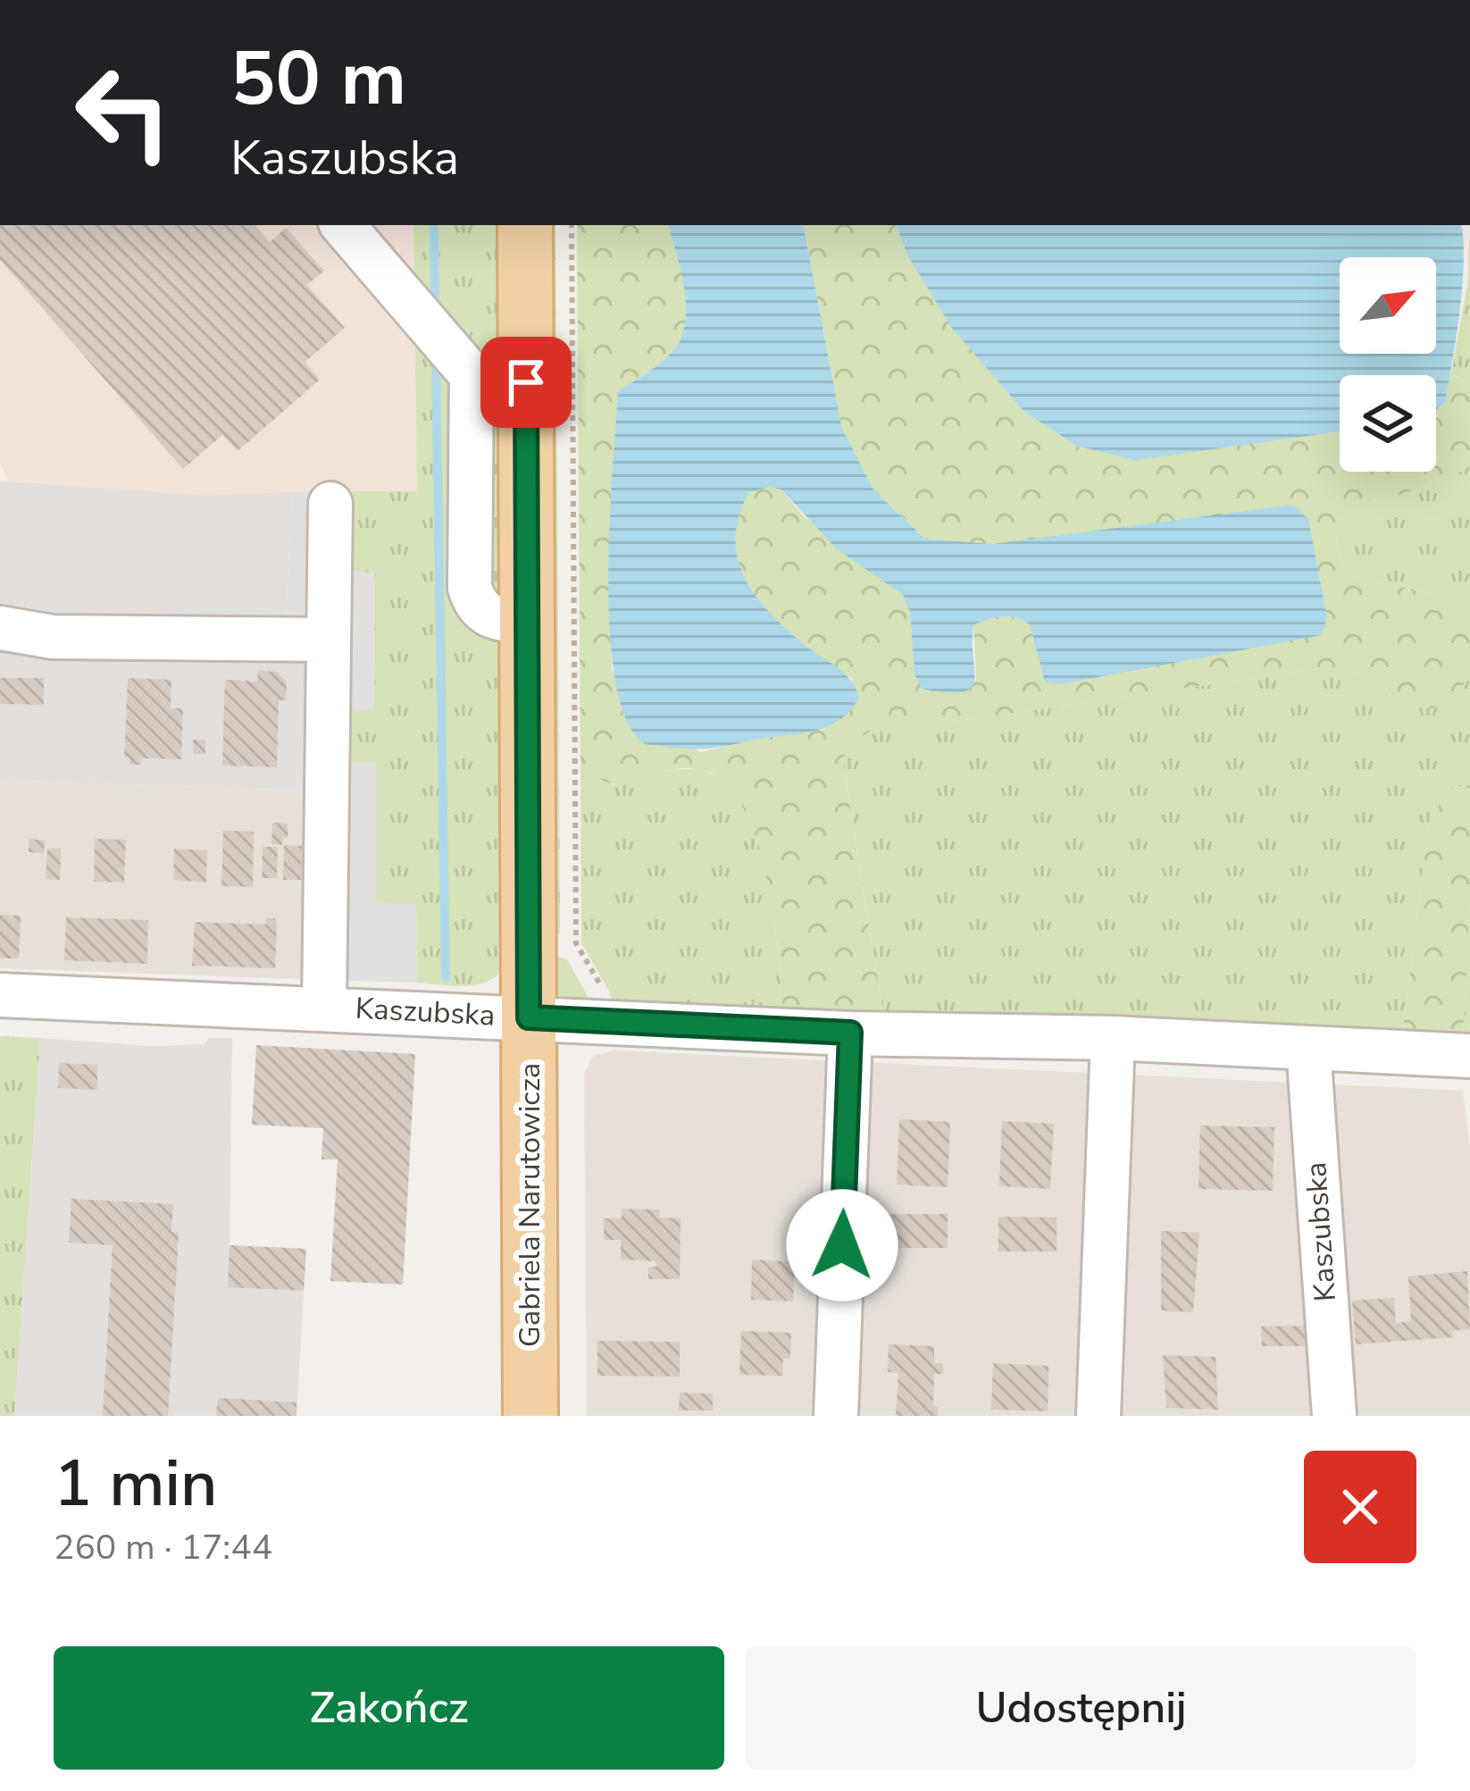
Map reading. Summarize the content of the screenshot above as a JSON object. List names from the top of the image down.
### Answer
{
  "streets": {
    "main road": ["Gabriela Narutowicza"],
    "street": ["Kaszubska"]
  },
  "crossings": [
    ["Kaszubska", "Gabriela Narutowicza"]
  ],
  "north": "top right",
  "page": {
    "turn": ["50 m", "Kaszubska"],
    "heading": ["1 min", "260 m · 17:44"],
    "buttons": ["Zakończ", "Udostępnij"]
  }
}
